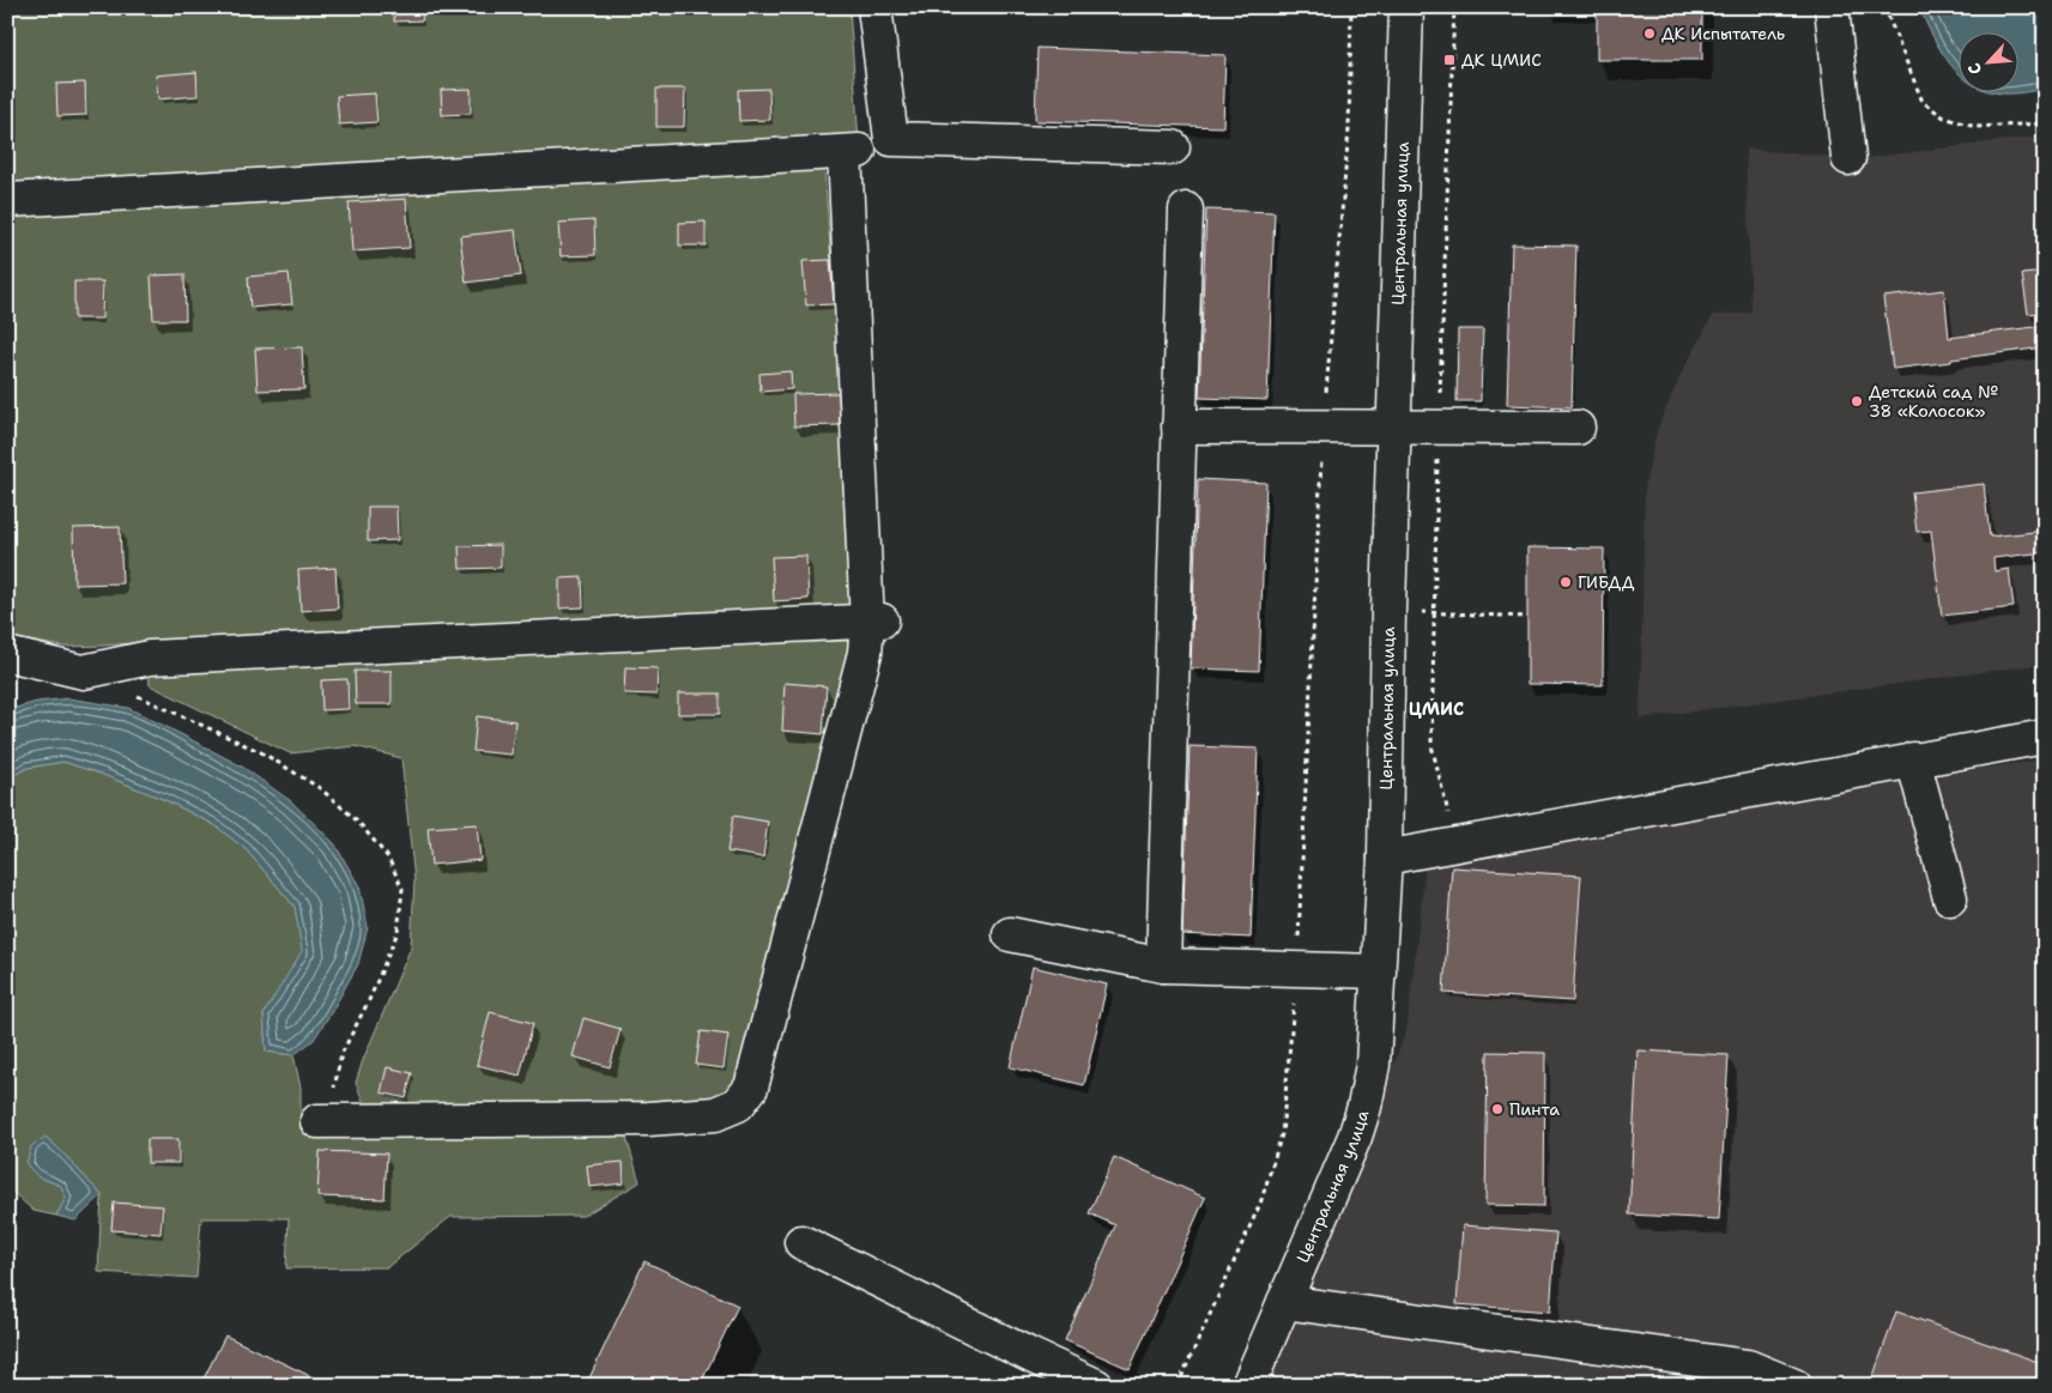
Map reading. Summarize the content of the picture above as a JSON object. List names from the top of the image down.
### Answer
{
  "streets": {
    "street": ["Центральная улица"]
  },
  "districts": ["ЦМИС"],
  "places": {
    "other": [
      "ДК Испытатель",
      "Детский сад № 38 «Колосок»",
      "ГИБДД",
      "Пинта"
    ],
    "transit": ["ДК ЦМИС"]
  },
  "north": "bottom left"
}
